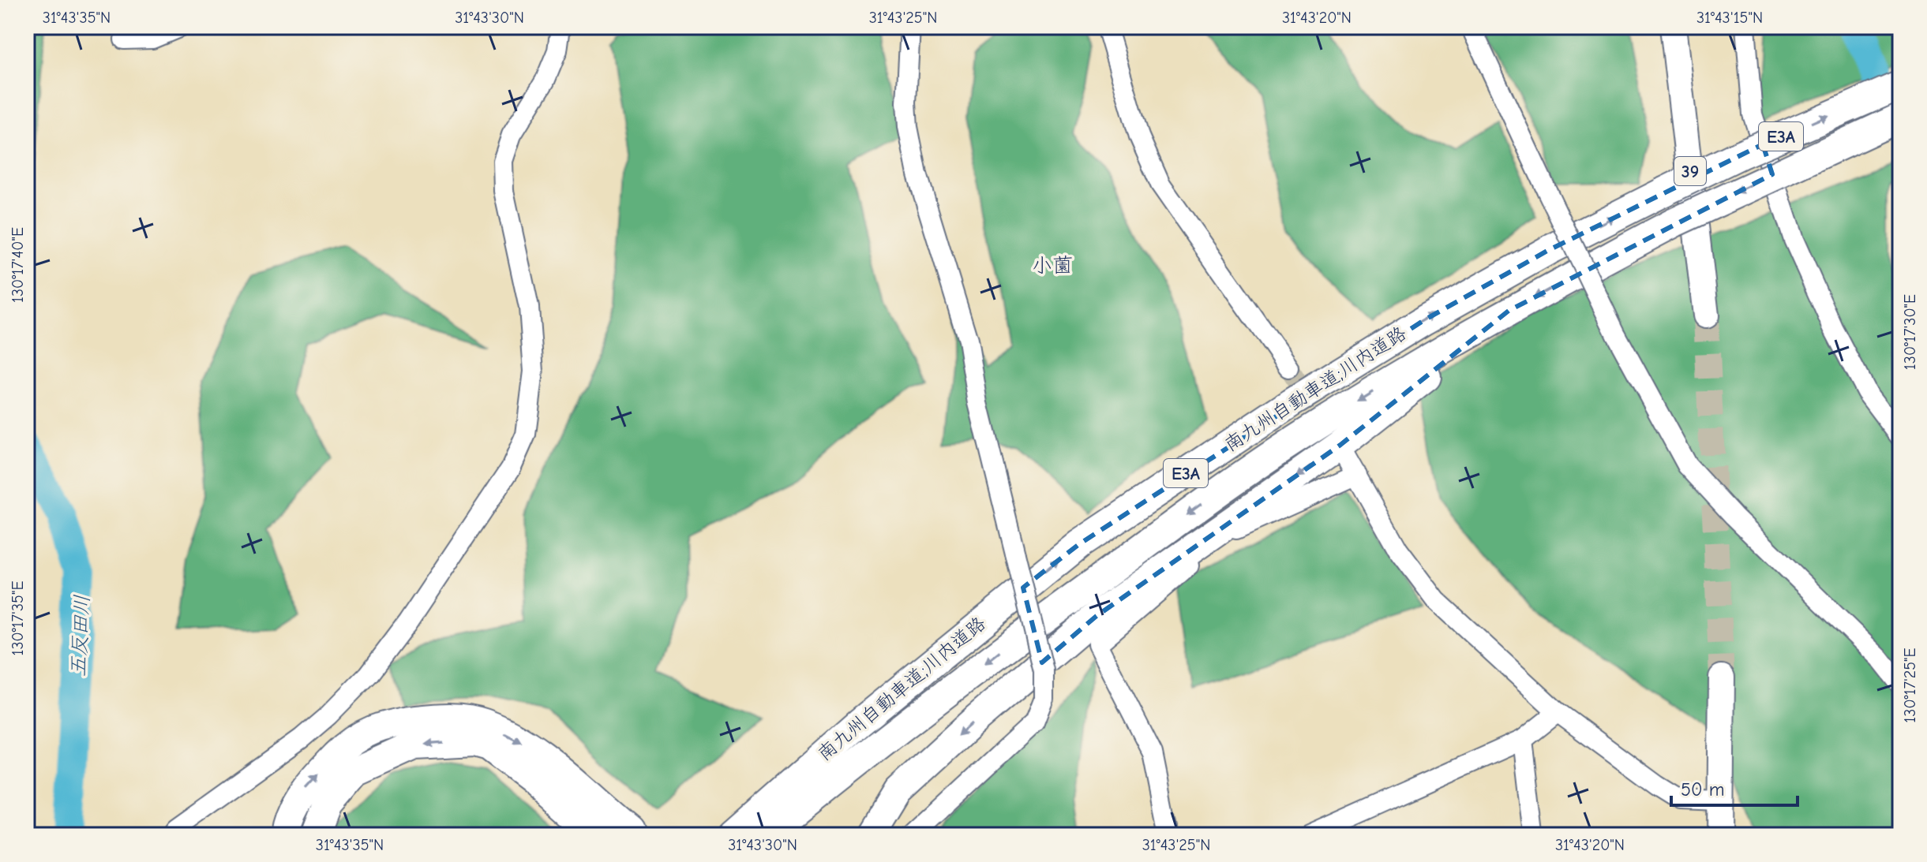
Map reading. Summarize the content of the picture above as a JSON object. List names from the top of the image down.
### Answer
{
  "streets": {
    "highway": ["E3A", "南九州自動車道;川内道路"],
    "main road": ["39"]
  },
  "districts": ["小薗"],
  "water": ["五反田川"],
  "scale_bar": "50 m",
  "coordinates": [
    "31°43'35\"N",
    "31°43'30\"N",
    "31°43'25\"N",
    "31°43'20\"N",
    "31°43'15\"N",
    "130°17'40\"E",
    "130°17'30\"E",
    "130°17'35\"E",
    "130°17'25\"E"
  ]
}
